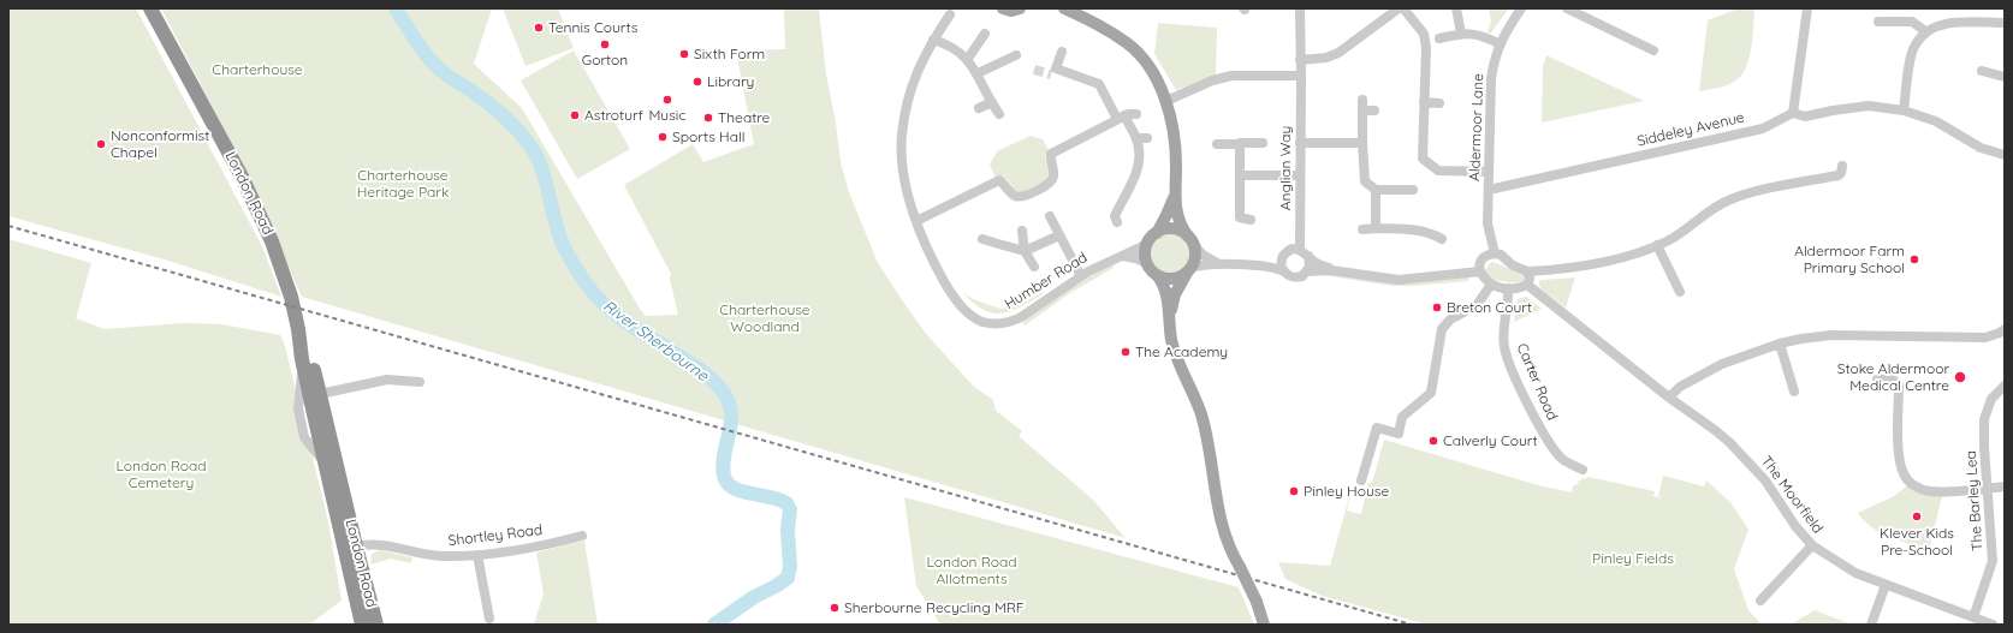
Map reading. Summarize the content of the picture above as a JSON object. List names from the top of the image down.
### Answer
{
  "streets": {
    "highway": ["London Road"],
    "street": [
      "Aldermoor Lane",
      "Siddeley Avenue",
      "Anglian Way",
      "Humber Road",
      "Carter Road",
      "The Moorfield",
      "The Barley Lea",
      "Shortley Road"
    ]
  },
  "crossings": [
    ["Aldermoor Lane", "Siddeley Avenue"],
    ["London Road", "Shortley Road"],
    ["The Moorfield", "The Barley Lea"]
  ],
  "water": ["River Sherbourne"],
  "parks": [
    "Charterhouse",
    "Charterhouse Heritage Park",
    "Charterhouse Woodland",
    "London Road Cemetery",
    "Pinley Fields",
    "London Road Allotments"
  ],
  "places": [
    "Tennis Courts",
    "Gorton",
    "Sixth Form",
    "Library",
    "Music",
    "Astroturf",
    "Theatre",
    "Sports Hall",
    "Nonconformist Chapel",
    "Aldermoor Farm Primary School",
    "Breton Court",
    "The Academy",
    "Stoke Aldermoor Medical Centre",
    "Calverly Court",
    "Pinley House",
    "Klever Kids Pre-School",
    "Sherbourne Recycling MRF"
  ]
}
